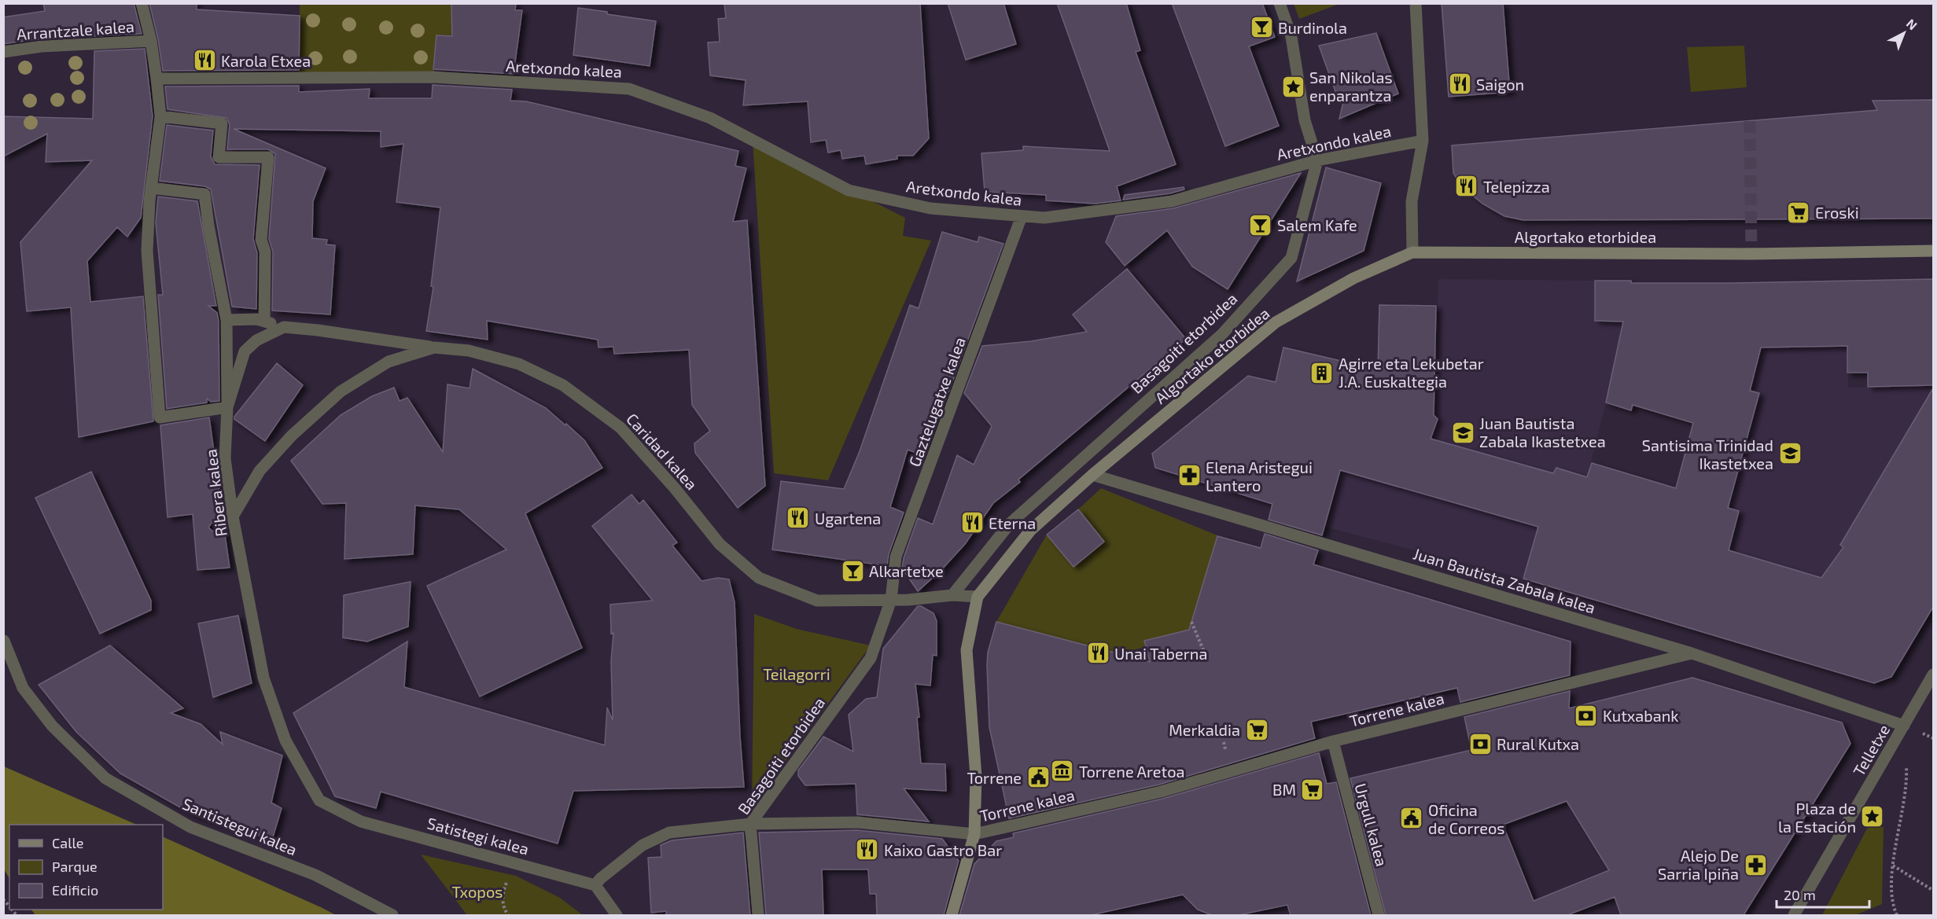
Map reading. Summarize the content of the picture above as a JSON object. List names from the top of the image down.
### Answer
{
  "streets": {
    "street": [
      "Arrantzale kalea",
      "Aretxondo kalea",
      "Algortako etorbidea",
      "Basagoiti etorbidea",
      "Gaztelugatxe kalea",
      "Caridad kalea",
      "Ribera kalea",
      "Juan Bautista Zabala kalea",
      "Torrene kalea",
      "Telletxe",
      "Urgull kalea",
      "Santistegui kalea",
      "Satistegi kalea"
    ]
  },
  "crossings": [
    ["Aretxondo kalea", "Basagoiti etorbidea"],
    ["Aretxondo kalea", "Gaztelugatxe kalea"],
    ["Algortako etorbidea", "Caridad kalea"],
    ["Algortako etorbidea", "Juan Bautista Zabala kalea"],
    ["Algortako etorbidea", "Torrene kalea"],
    ["Basagoiti etorbidea", "Gaztelugatxe kalea"],
    ["Basagoiti etorbidea", "Caridad kalea"],
    ["Basagoiti etorbidea", "Torrene kalea"],
    ["Gaztelugatxe kalea", "Caridad kalea"],
    ["Caridad kalea", "Ribera kalea"],
    ["Ribera kalea", "Satistegi kalea"],
    ["Juan Bautista Zabala kalea", "Torrene kalea"],
    ["Juan Bautista Zabala kalea", "Telletxe"],
    ["Torrene kalea", "Urgull kalea"],
    ["Torrene kalea", "Satistegi kalea"]
  ],
  "parks": ["Teilagorri", "Txopos"],
  "places": {
    "bar": ["Burdinola", "Salem Kafe", "Alkartetxe"],
    "restaurant": [
      "Karola Etxea",
      "Saigon",
      "Telepizza",
      "Ugartena",
      "Eterna",
      "Unai Taberna",
      "Kaixo Gastro Bar"
    ],
    "place": ["San Nikolas enparantza", "Plaza de la Estación"],
    "supermarket": ["Eroski", "Merkaldia", "BM"],
    "building": ["Agirre eta Lekubetar J.A. Euskaltegia"],
    "school or university": ["Juan Bautista Zabala Ikastetxea", "Santisima Trinidad Ikastetxea"],
    "pharmacy": ["Elena Aristegui Lantero", "Alejo De Sarria Ipiña"],
    "bank": ["Kutxabank", "Rural Kutxa"],
    "museum": ["Torrene Aretoa"],
    "public building": ["Torrene", "Oficina de Correos"]
  },
  "legend": ["Calle", "Parque", "Edificio"],
  "scale_bar": "20 m",
  "north": "top right"
}
